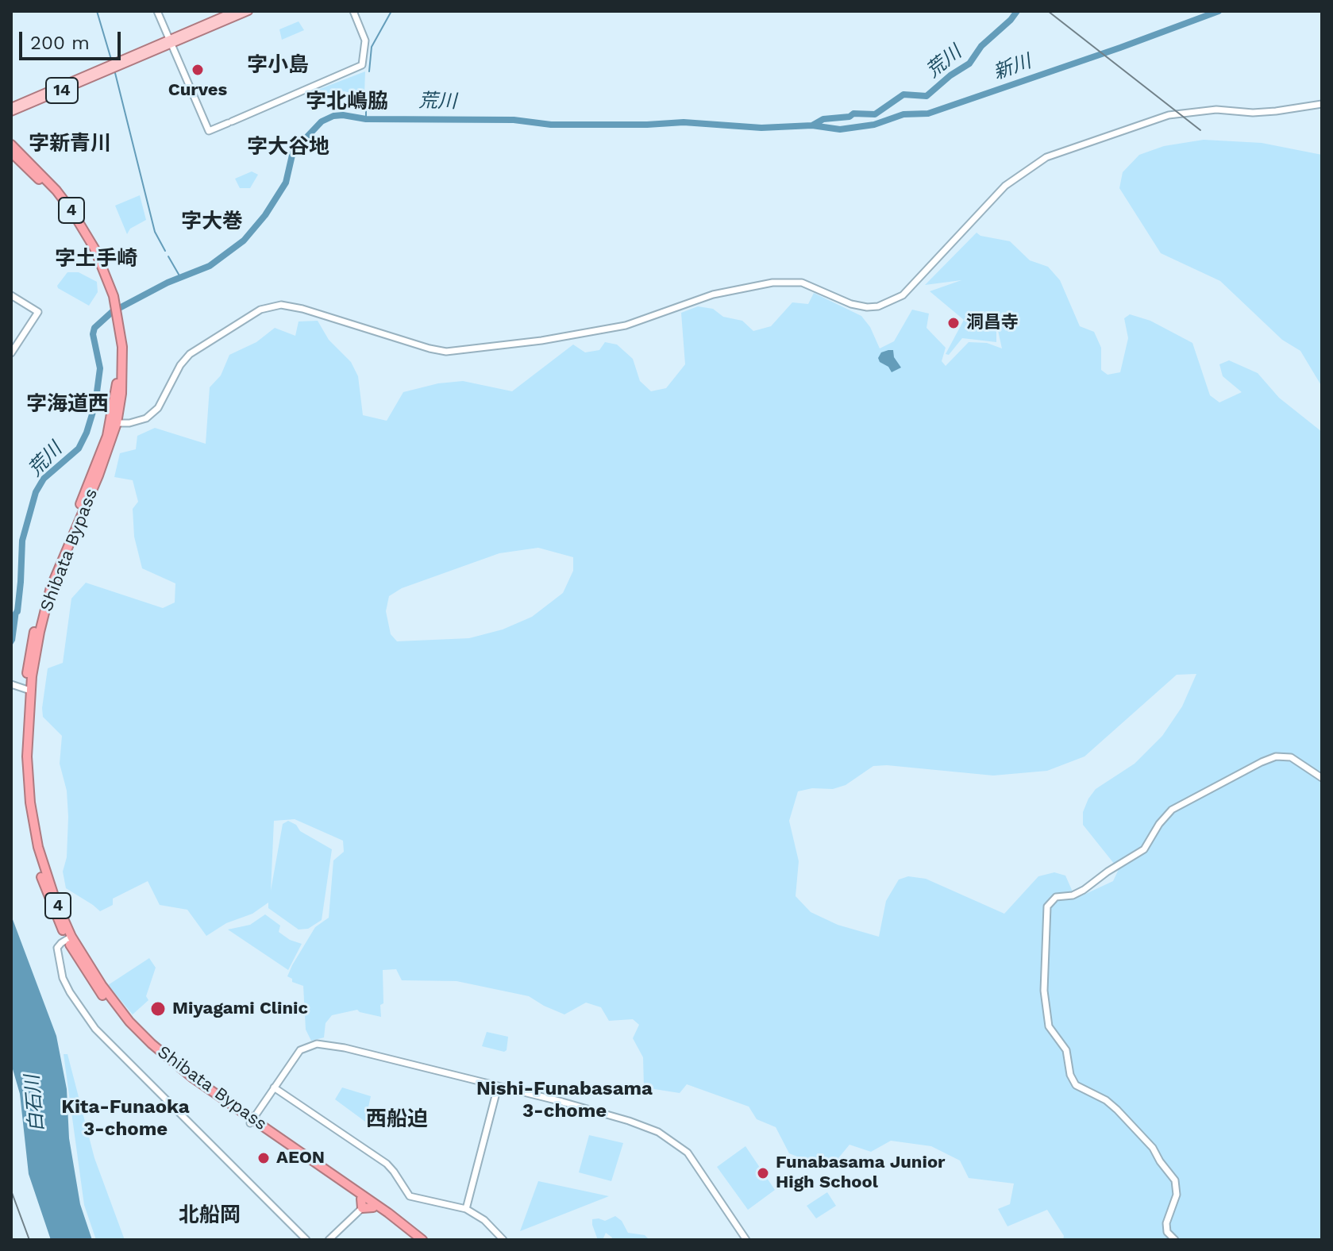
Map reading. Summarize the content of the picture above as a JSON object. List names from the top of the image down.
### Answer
{
  "streets": {
    "highway": ["4", "Shibata Bypass"],
    "main road": ["14"]
  },
  "districts": [
    "字小島",
    "字北嶋脇",
    "字新青川",
    "字大谷地",
    "字大巻",
    "字土手崎",
    "字海道西",
    "Nishi-Funabasama 3-chome",
    "Kita-Funaoka 3-chome",
    "西船迫",
    "北船岡"
  ],
  "water": ["荒川", "新川", "白石川"],
  "places": [
    "Curves",
    "洞昌寺",
    "Miyagami Clinic",
    "AEON",
    "Funabasama Junior High School"
  ],
  "scale_bar": "200 m"
}
